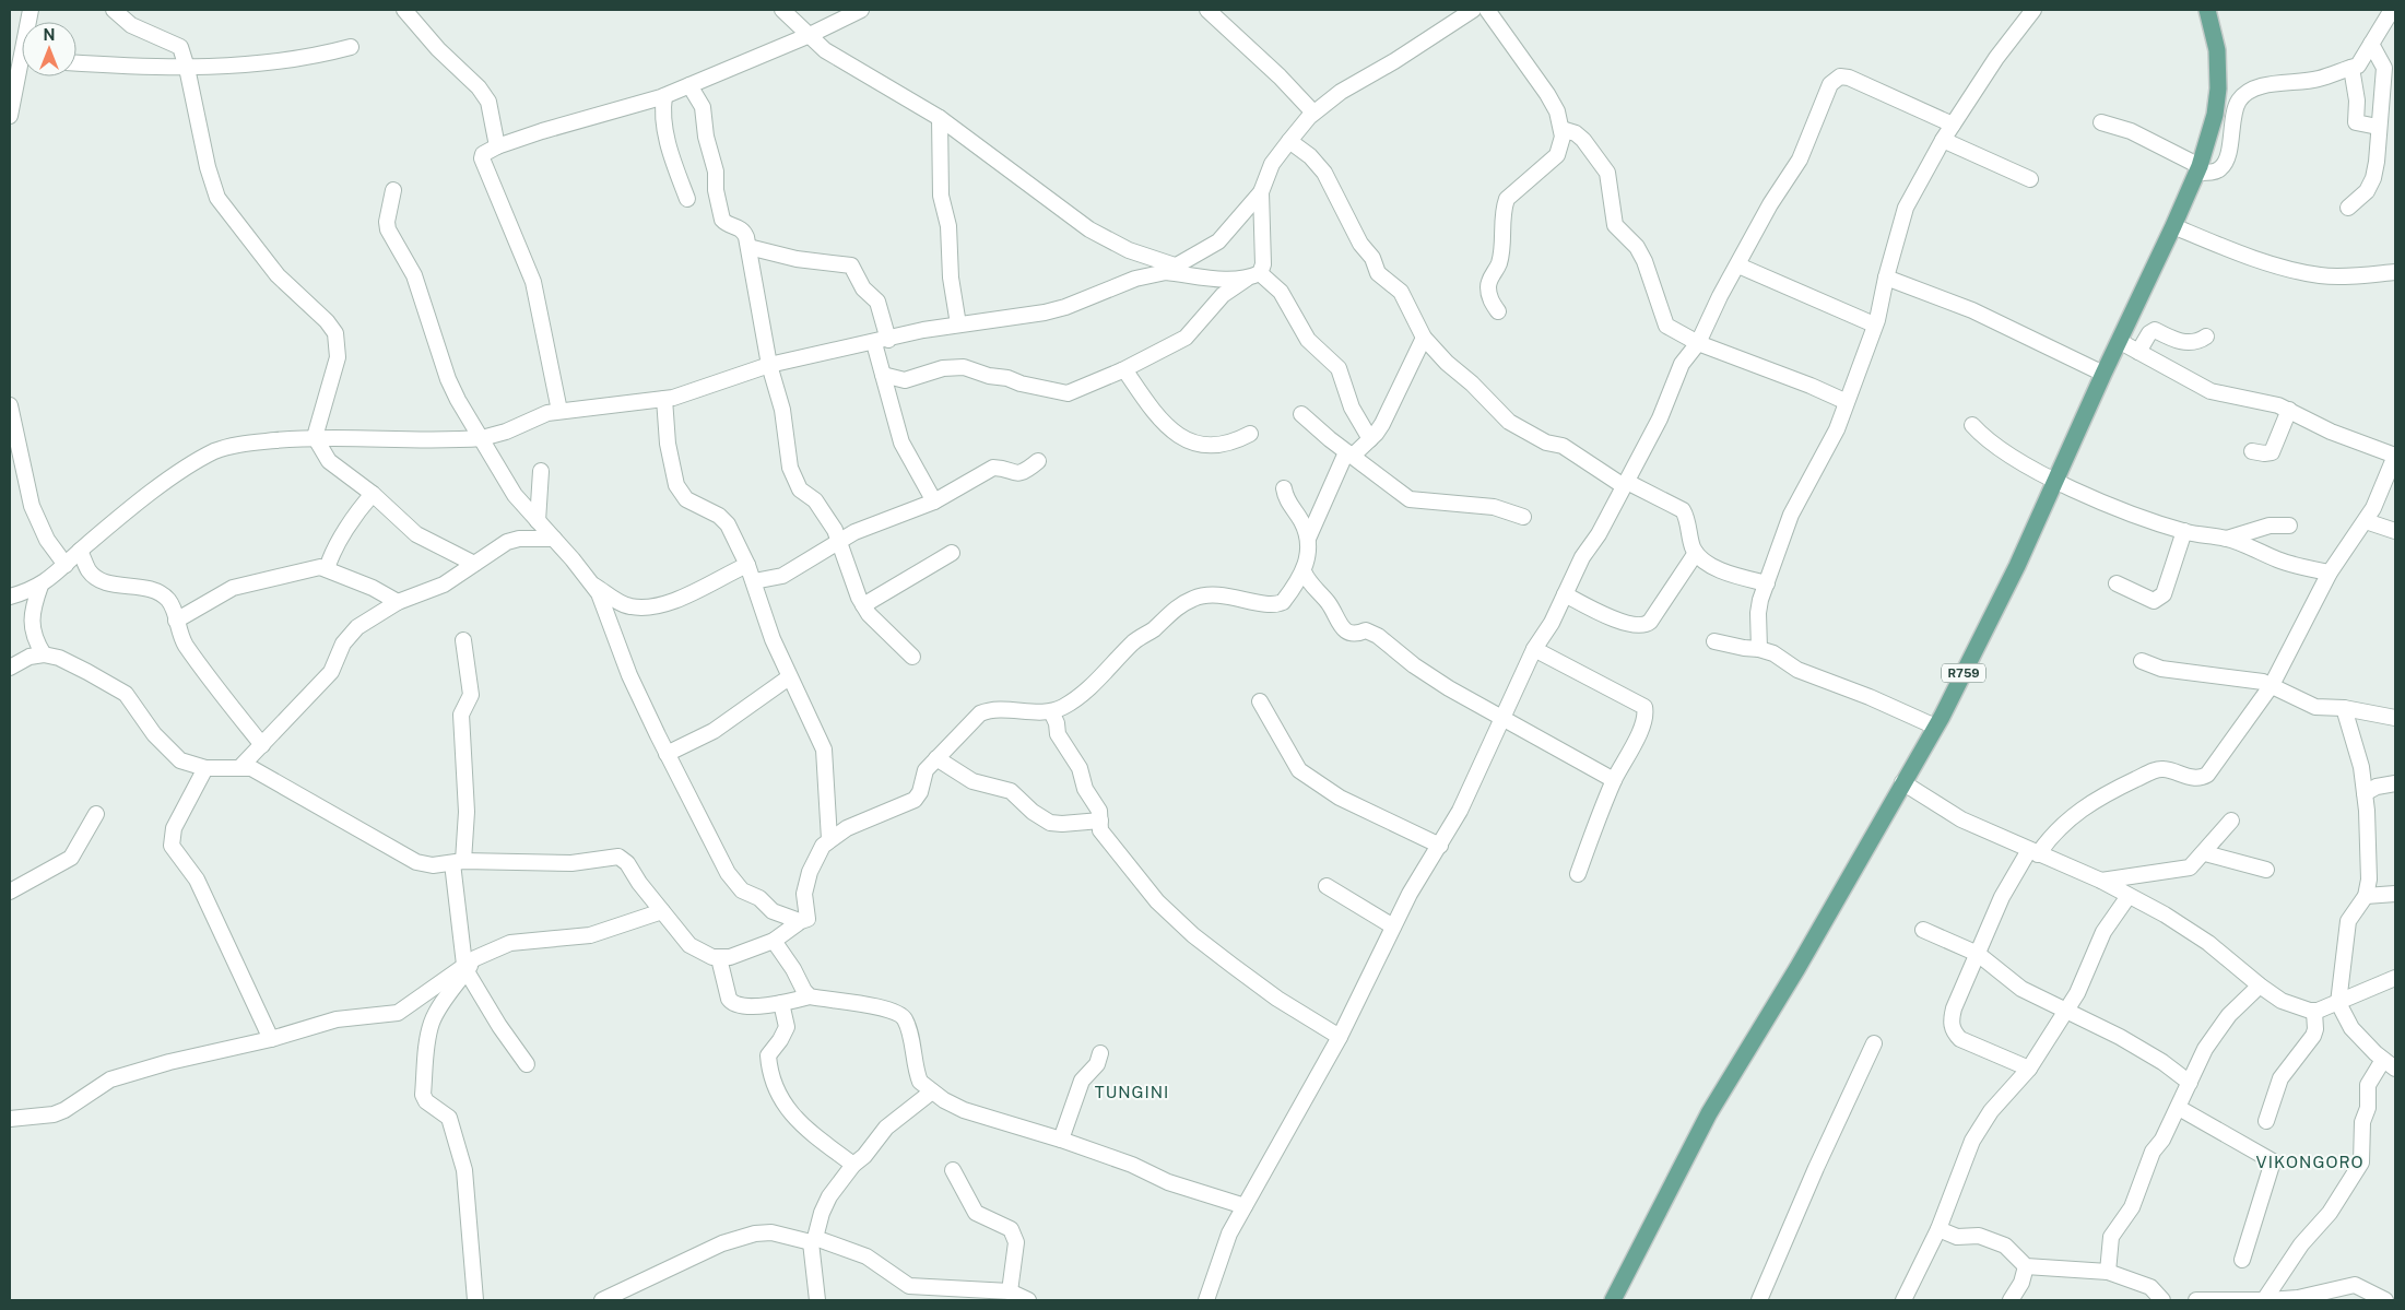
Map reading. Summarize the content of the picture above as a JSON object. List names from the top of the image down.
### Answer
{
  "streets": {
    "main road": ["R759"]
  },
  "districts": ["TUNGINI", "VIKONGORO"],
  "north": "top"
}
